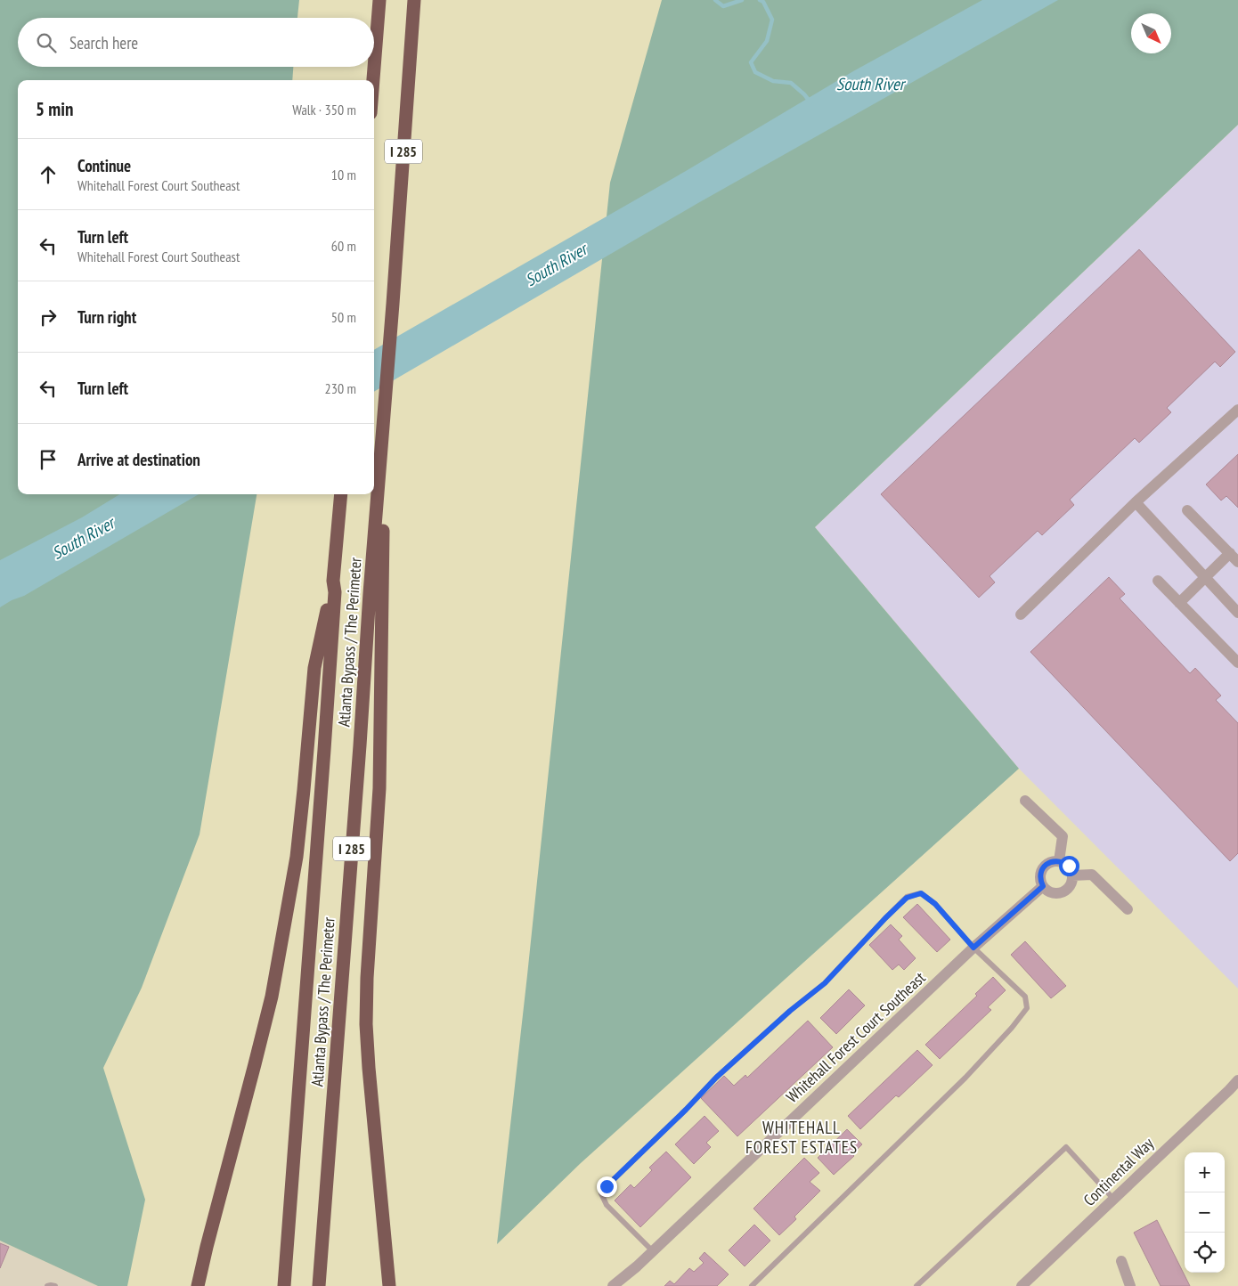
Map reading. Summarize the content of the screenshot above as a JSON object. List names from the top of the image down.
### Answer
{
  "streets": {
    "highway": ["I 285", "Atlanta Bypass / The Perimeter"],
    "street": ["Whitehall Forest Court Southeast", "Continental Way"]
  },
  "districts": ["WHITEHALL FOREST ESTATES"],
  "water": ["South River"],
  "north": "bottom right",
  "page": {
    "search": "Search here",
    "heading": ["5 min", "Walk · 350 m"],
    "list": [
      ["Continue", "Whitehall Forest Court Southeast", "10 m"],
      ["Turn left", "Whitehall Forest Court Southeast", "60 m"],
      ["Turn right", "50 m"],
      ["Turn left", "230 m"],
      "Arrive at destination"
    ],
    "map_buttons": ["+", "−"]
  }
}
